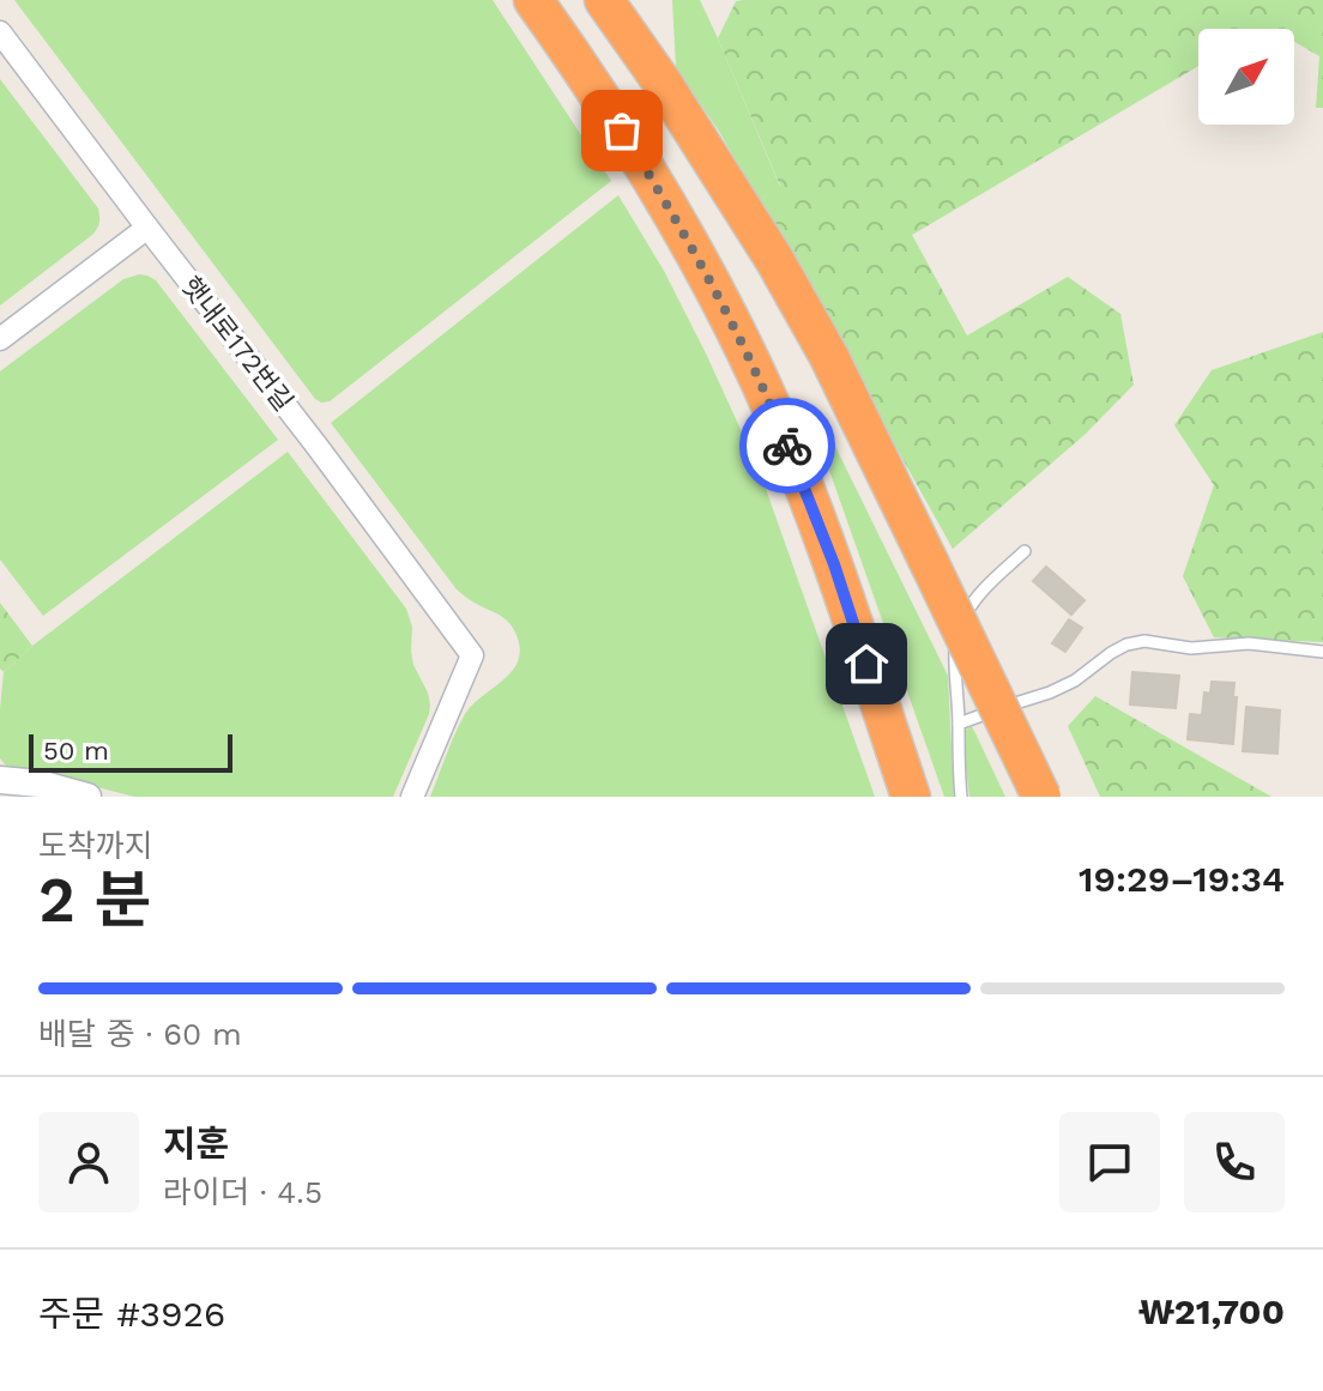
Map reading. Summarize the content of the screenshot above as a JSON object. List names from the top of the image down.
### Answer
{
  "streets": {
    "street": ["햇내로172번길"]
  },
  "scale_bar": "50 m",
  "north": "top right",
  "page": {
    "scale": "50 m",
    "heading": ["2 분", "도착까지", "19:29–19:34"],
    "panel": [
      "지훈",
      "라이더 · 4.5",
      "주문 #3926",
      "₩21,700"
    ],
    "bar": "배달 중 · 60 m"
  }
}
